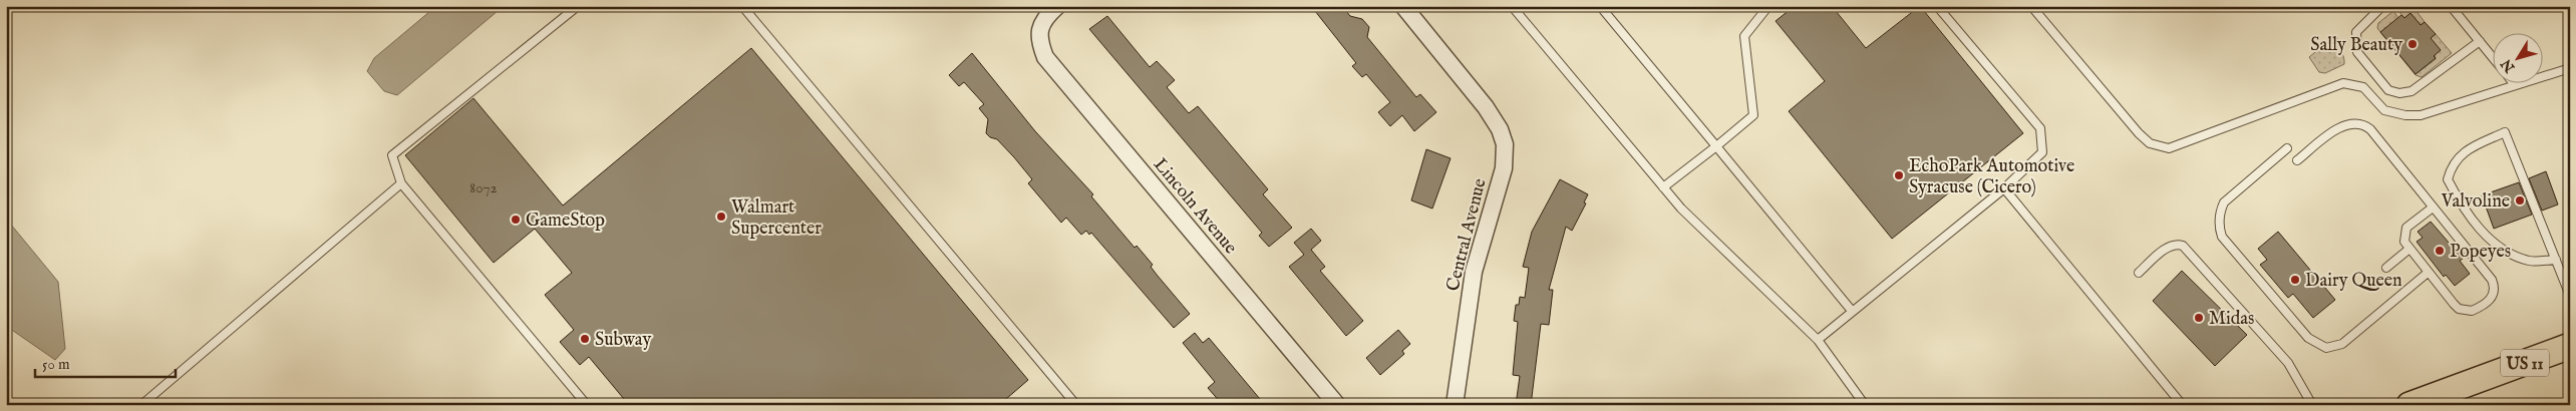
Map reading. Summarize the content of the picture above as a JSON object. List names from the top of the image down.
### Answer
{
  "streets": {
    "main road": ["US 11"],
    "street": ["Lincoln Avenue", "Central Avenue"]
  },
  "places": [
    "Sally Beauty",
    "EchoPark Automotive Syracuse (Cicero)",
    "Valvoline",
    "Walmart Supercenter",
    "GameStop",
    "Popeyes",
    "Dairy Queen",
    "Midas",
    "Subway"
  ],
  "house_numbers": ["8072"],
  "scale_bar": "50 m",
  "north": "bottom left"
}
